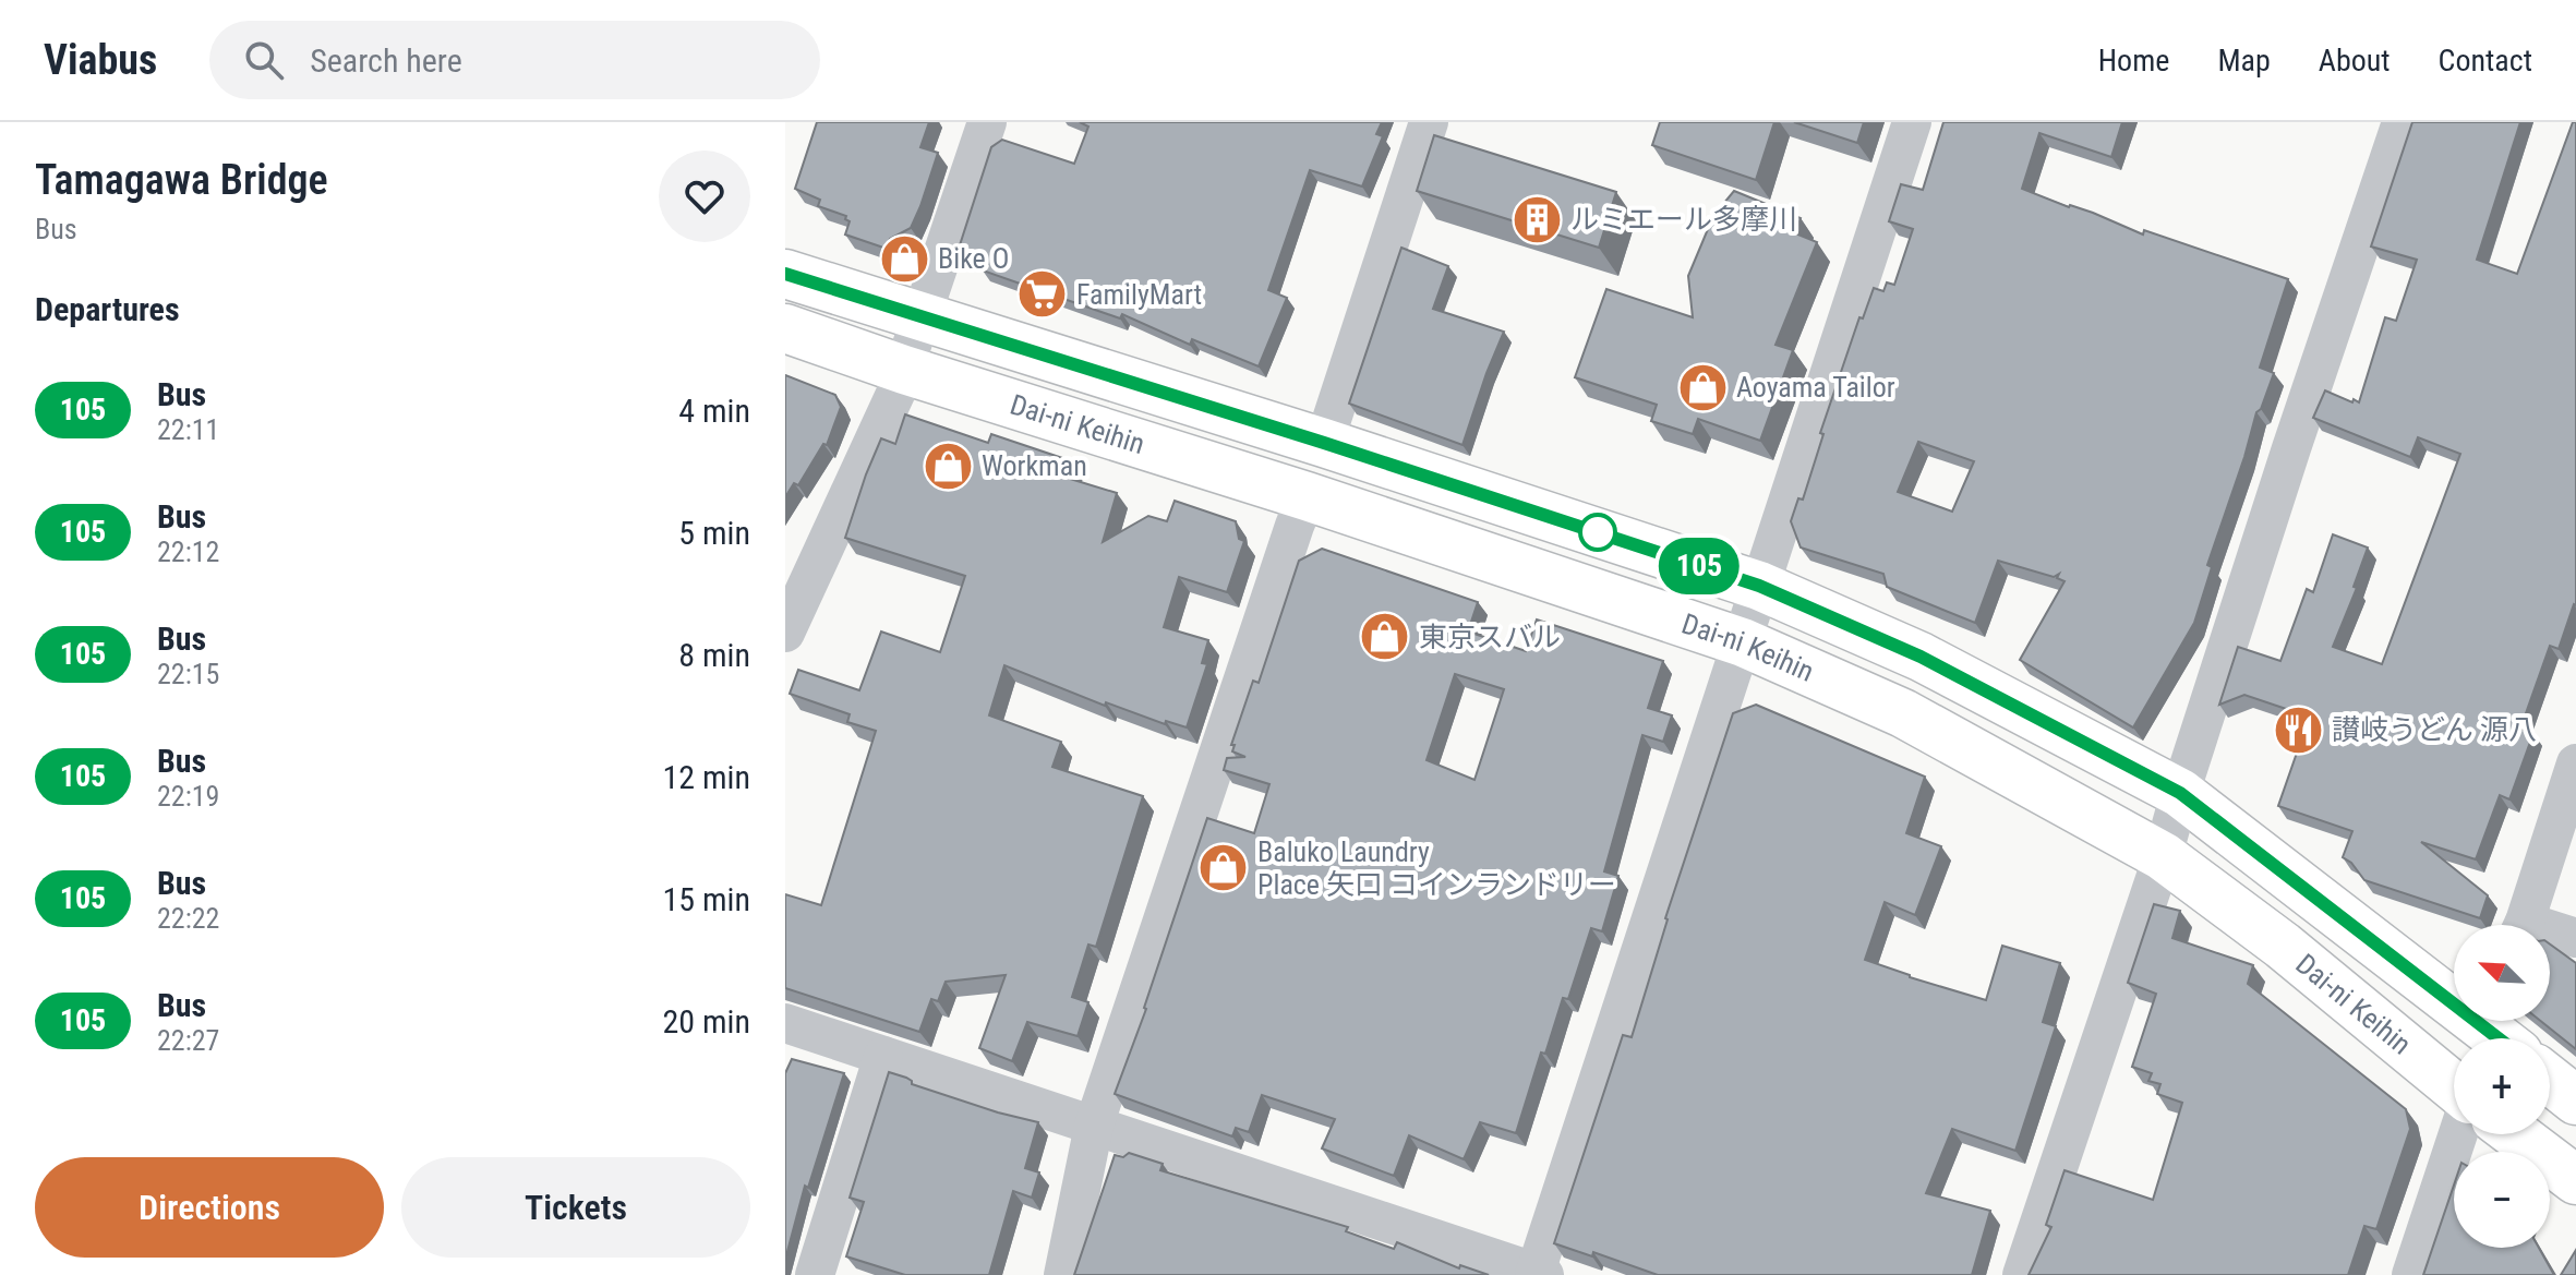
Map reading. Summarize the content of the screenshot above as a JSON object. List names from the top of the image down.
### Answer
{
  "streets": {
    "highway": ["Dai-ni Keihin"]
  },
  "places": {
    "building": ["ルミエール多摩川"],
    "shop": [
      "Bike O",
      "Aoyama Tailor",
      "Workman",
      "東京スバル",
      "Baluko Laundry Place 矢口 コインランドリー"
    ],
    "supermarket": ["FamilyMart"],
    "restaurant": ["讃岐うどん 源八"]
  },
  "lines": ["bus line 105"],
  "north": "top left",
  "page": {
    "header": "Viabus",
    "search": "Search here",
    "nav": [
      "Home",
      "Map",
      "About",
      "Contact"
    ],
    "heading": [
      ["Tamagawa Bridge", "Bus"],
      "Departures"
    ],
    "on_map": "105",
    "list": [
      {
        "mark": "105",
        "name": "Bus",
        "note": "22:11",
        "value": "4 min"
      },
      {
        "mark": "105",
        "name": "Bus",
        "note": "22:12",
        "value": "5 min"
      },
      {
        "mark": "105",
        "name": "Bus",
        "note": "22:15",
        "value": "8 min"
      },
      {
        "mark": "105",
        "name": "Bus",
        "note": "22:19",
        "value": "12 min"
      },
      {
        "mark": "105",
        "name": "Bus",
        "note": "22:22",
        "value": "15 min"
      },
      {
        "mark": "105",
        "name": "Bus",
        "note": "22:27",
        "value": "20 min"
      }
    ],
    "map_buttons": ["+", "−"],
    "buttons": ["Directions", "Tickets"]
  }
}
